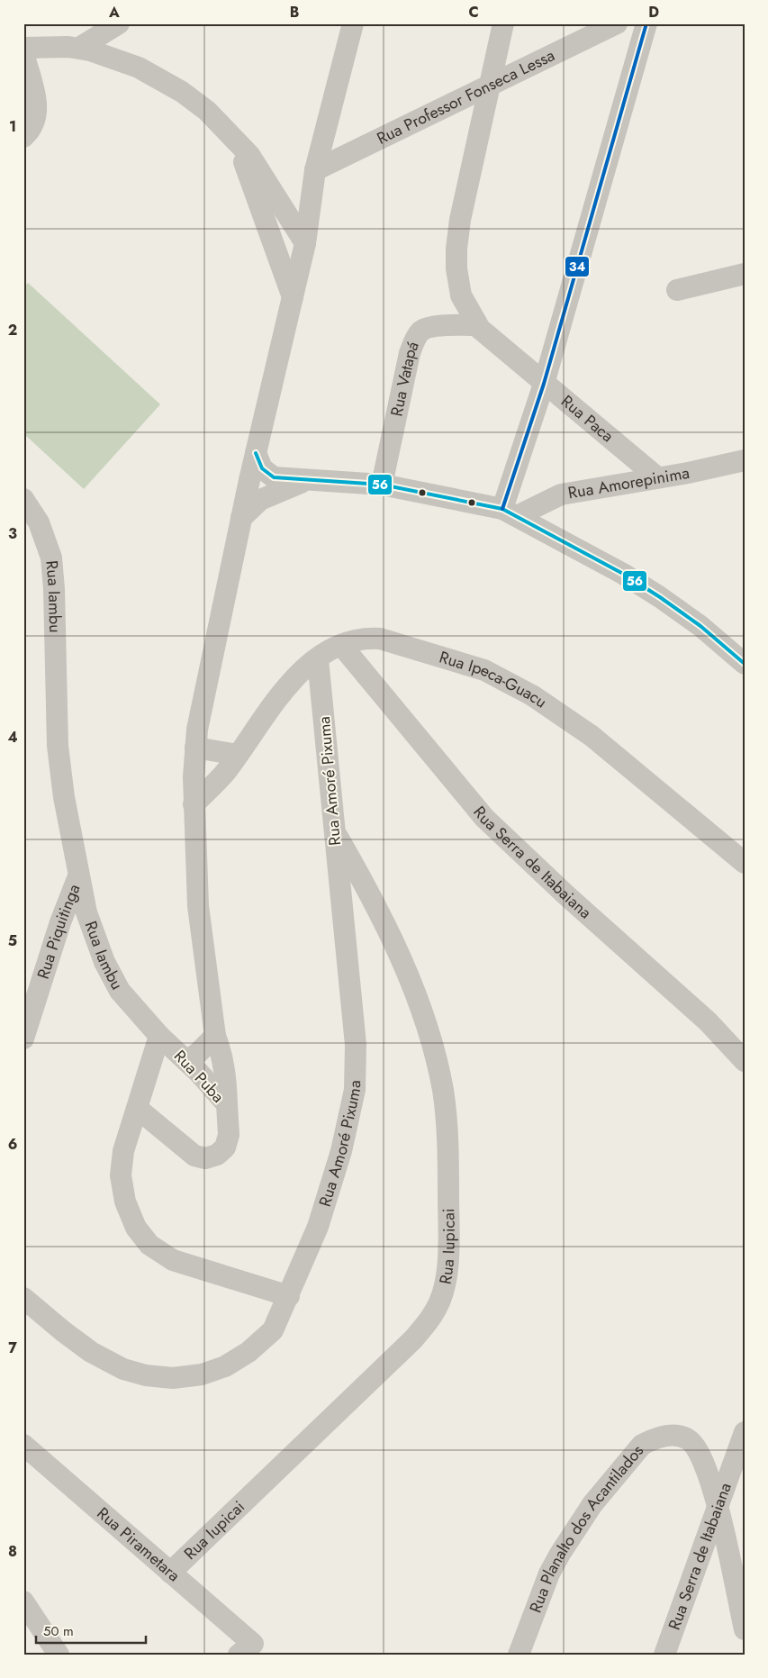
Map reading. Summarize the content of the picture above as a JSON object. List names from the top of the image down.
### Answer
{
  "streets": {
    "street": [
      "Rua Professor Fonseca Lessa",
      "Rua Vatapá",
      "Rua Paca",
      "Rua Amorepinima",
      "Rua Iambu",
      "Rua Ipeca-Guacu",
      "Rua Amoré Pixuma",
      "Rua Serra de Itabaiana",
      "Rua Piquitinga",
      "Rua Puba",
      "Rua Iupicai",
      "Rua Planalto dos Acantilados",
      "Rua Pirametara"
    ]
  },
  "crossings": [
    ["Rua Vatapá", "Rua Paca"],
    ["Rua Paca", "Rua Amorepinima"],
    ["Rua Iambu", "Rua Piquitinga"],
    ["Rua Iambu", "Rua Puba"],
    ["Rua Ipeca-Guacu", "Rua Amoré Pixuma"],
    ["Rua Ipeca-Guacu", "Rua Serra de Itabaiana"],
    ["Rua Amoré Pixuma", "Rua Iupicai"],
    ["Rua Serra de Itabaiana", "Rua Planalto dos Acantilados"],
    ["Rua Iupicai", "Rua Pirametara"]
  ],
  "lines": ["transit line 34", "transit line 56"],
  "scale_bar": "50 m",
  "grid": {
    "columns": [
      "A",
      "B",
      "C",
      "D"
    ],
    "rows": [
      "1",
      "2",
      "3",
      "4",
      "5",
      "6",
      "7",
      "8"
    ]
  }
}
